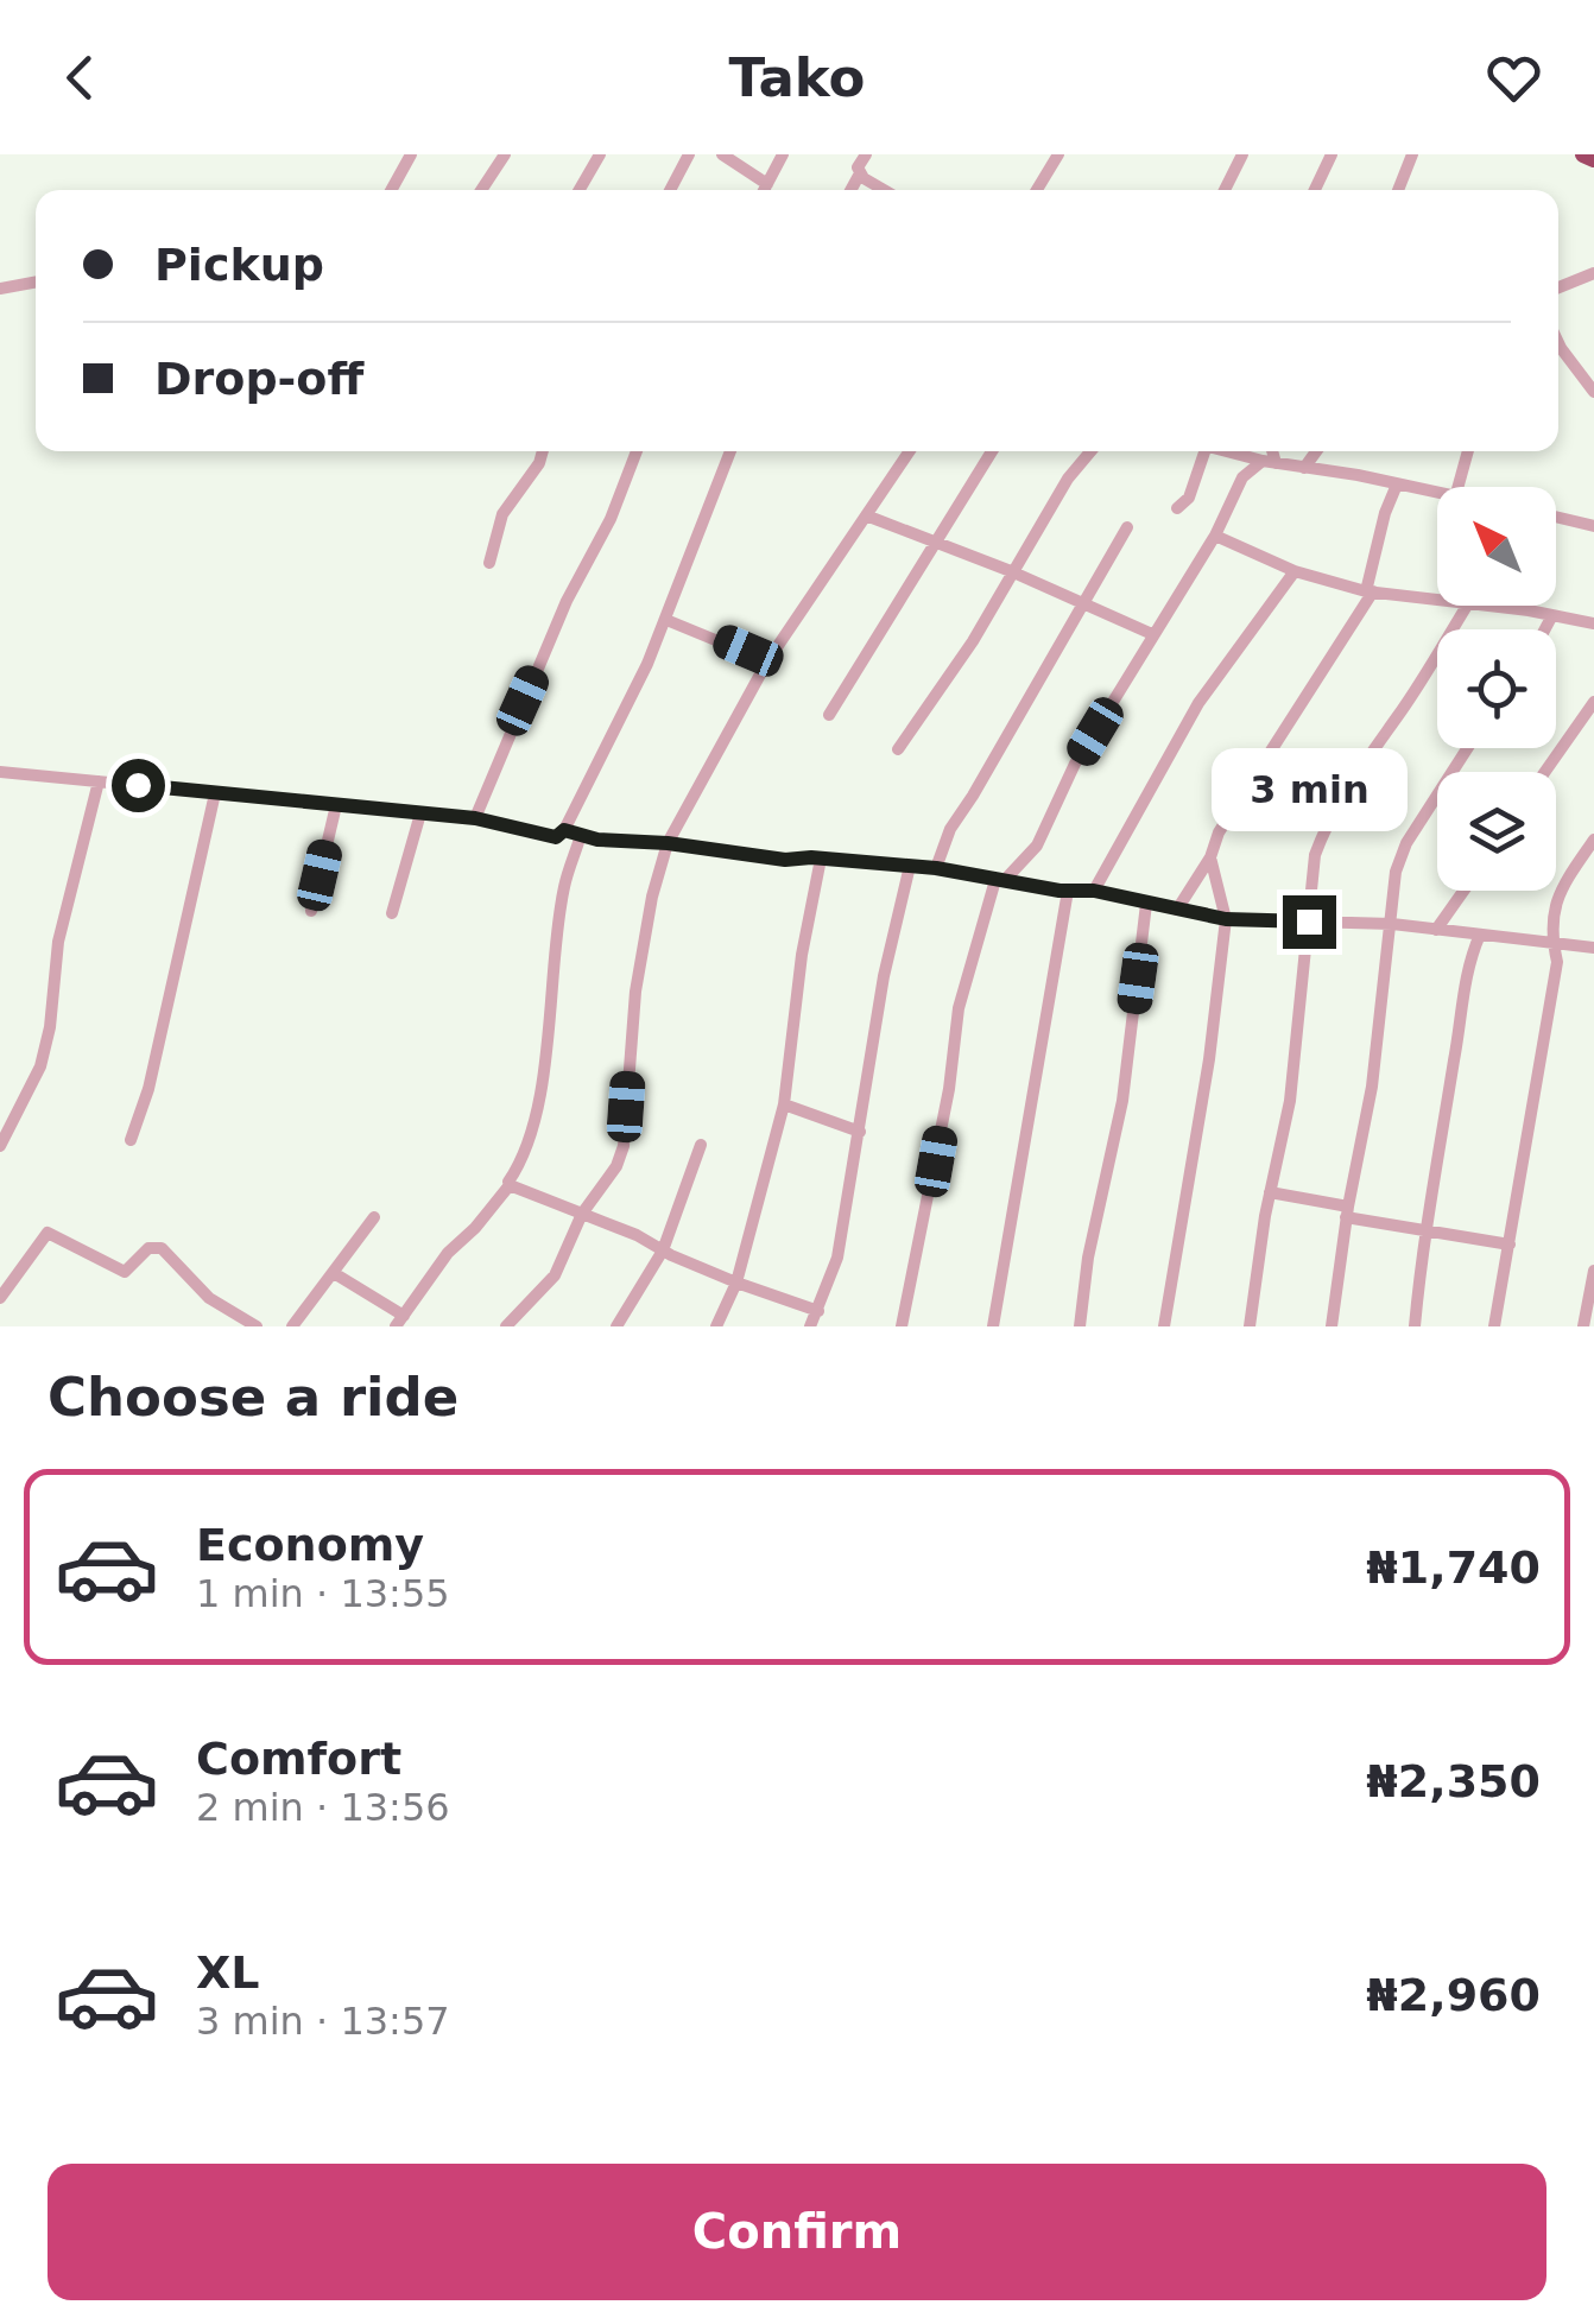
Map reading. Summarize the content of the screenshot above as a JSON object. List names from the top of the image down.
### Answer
{
  "north": "top left",
  "page": {
    "header": "Tako",
    "banner": ["Pickup", "Drop-off"],
    "bubble": "3 min",
    "heading": "Choose a ride",
    "list": [
      {
        "name": "Economy",
        "note": "1 min · 13:55",
        "value": "₦1,740"
      },
      {
        "name": "Comfort",
        "note": "2 min · 13:56",
        "value": "₦2,350"
      },
      {
        "name": "XL",
        "note": "3 min · 13:57",
        "value": "₦2,960"
      }
    ],
    "buttons": "Confirm"
  }
}
